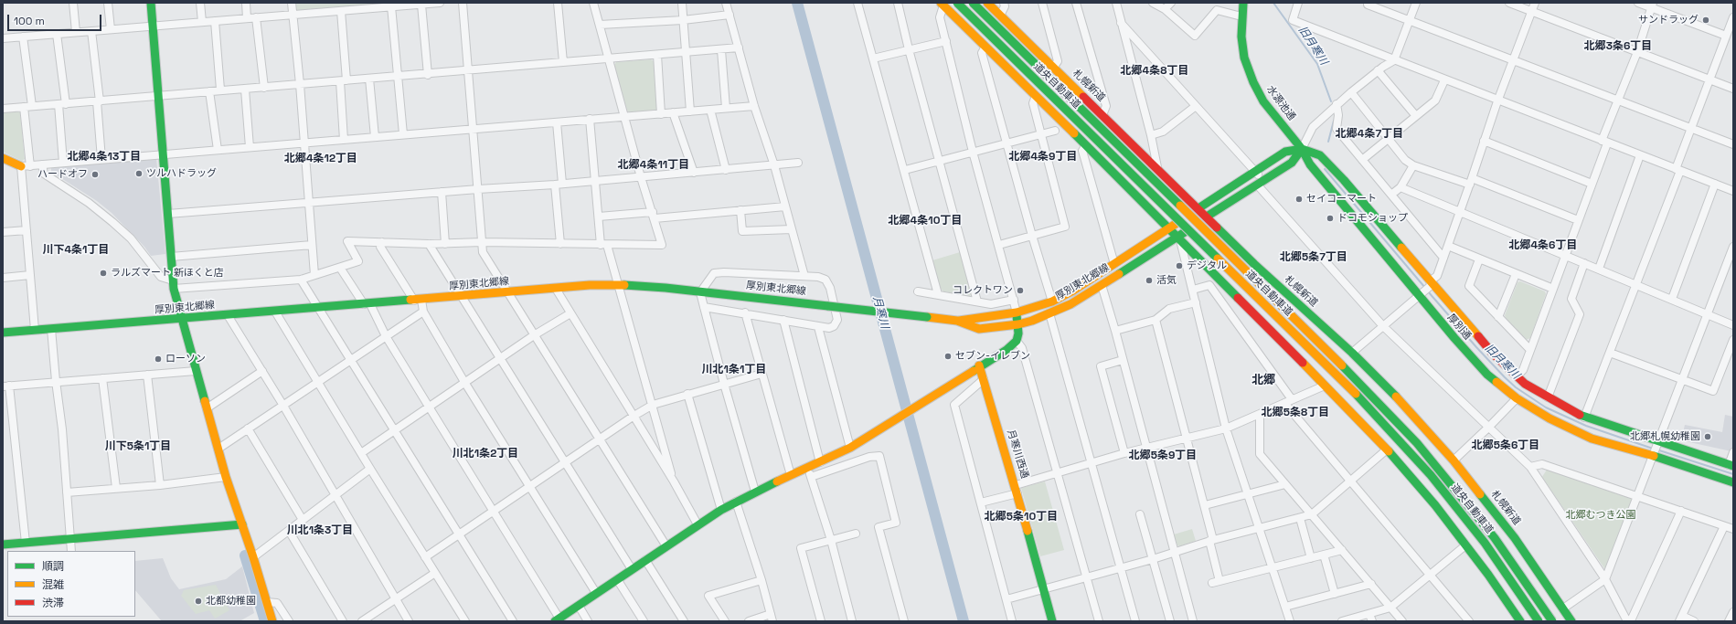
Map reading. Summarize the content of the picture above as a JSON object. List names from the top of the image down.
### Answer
{
  "streets": {
    "main road": [
      "道央自動車道",
      "札幌新道",
      "水源池通",
      "厚別東北郷線",
      "厚別通",
      "月寒川西通"
    ]
  },
  "crossings": [
    ["札幌新道", "厚別東北郷線"],
    ["水源池通", "厚別通"]
  ],
  "districts": [
    "北郷3条6丁目",
    "北郷4条8丁目",
    "北郷4条7丁目",
    "北郷4条13丁目",
    "北郷4条9丁目",
    "北郷4条12丁目",
    "北郷4条11丁目",
    "北郷4条10丁目",
    "北郷4条6丁目",
    "川下4条1丁目",
    "北郷5条7丁目",
    "川北1条1丁目",
    "北郷",
    "北郷5条8丁目",
    "北郷5条6丁目",
    "川下5条1丁目",
    "川北1条2丁目",
    "北郷5条9丁目",
    "北郷5条10丁目",
    "川北1条3丁目"
  ],
  "water": ["旧月寒川", "月寒川"],
  "parks": ["北郷むつき公園"],
  "places": [
    "サンドラッグ",
    "ツルハドラッグ",
    "ハードオフ",
    "セイコーマート",
    "ドコモショップ",
    "デジタル",
    "ラルズマート 新ほくと店",
    "活気",
    "コレクトワン",
    "セブン-イレブン",
    "ローソン",
    "北郷札幌幼稚園",
    "北都幼稚園"
  ],
  "legend": ["順調", "混雑", "渋滞"],
  "scale_bar": "100 m"
}
